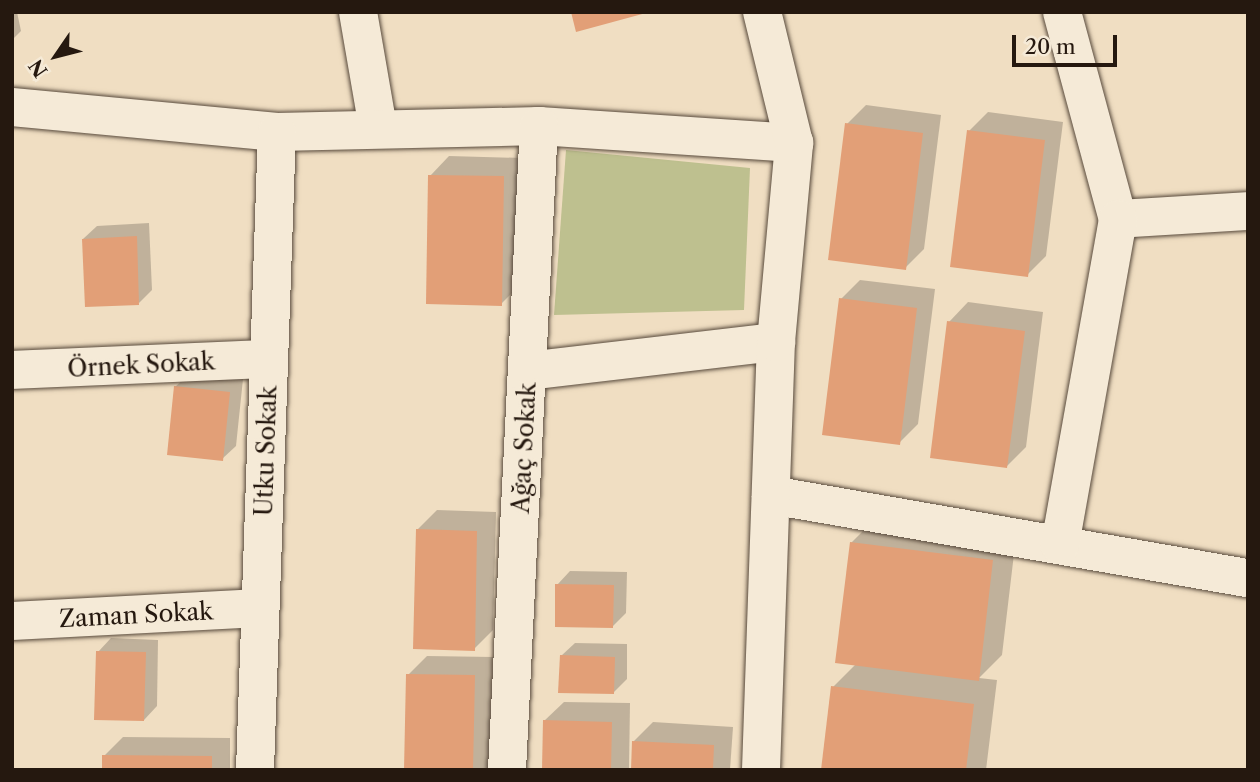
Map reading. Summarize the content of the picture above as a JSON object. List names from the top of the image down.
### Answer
{
  "streets": {
    "street": [
      "Örnek Sokak",
      "Ağaç Sokak",
      "Utku Sokak",
      "Zaman Sokak"
    ]
  },
  "crossings": [
    ["Örnek Sokak", "Utku Sokak"],
    ["Utku Sokak", "Zaman Sokak"]
  ],
  "scale_bar": "20 m",
  "north": "bottom left"
}
